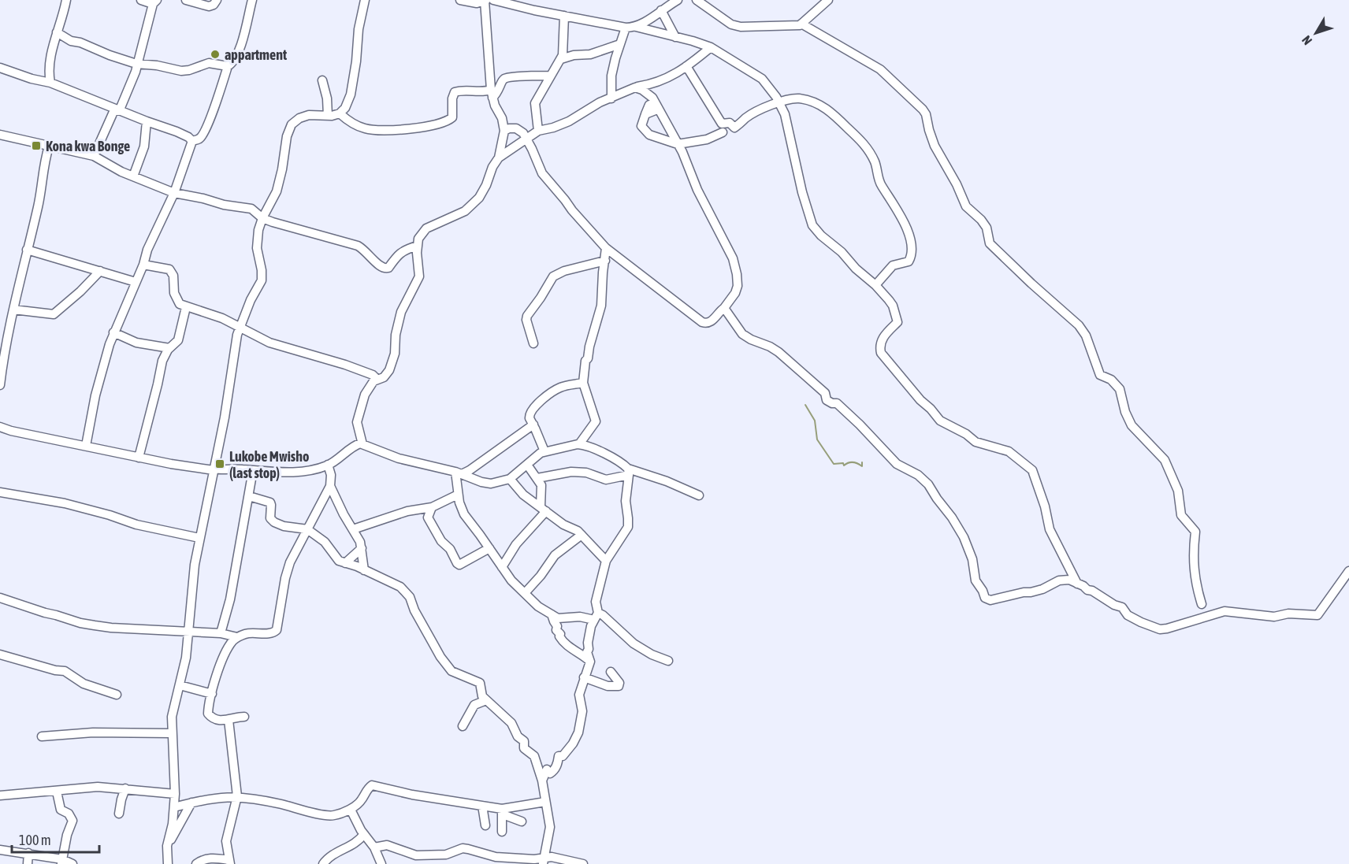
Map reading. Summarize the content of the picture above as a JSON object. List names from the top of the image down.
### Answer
{
  "places": {
    "other": ["appartment"],
    "transit": ["Kona kwa Bonge", "Lukobe Mwisho (last stop)"]
  },
  "scale_bar": "100 m",
  "north": "bottom left"
}
